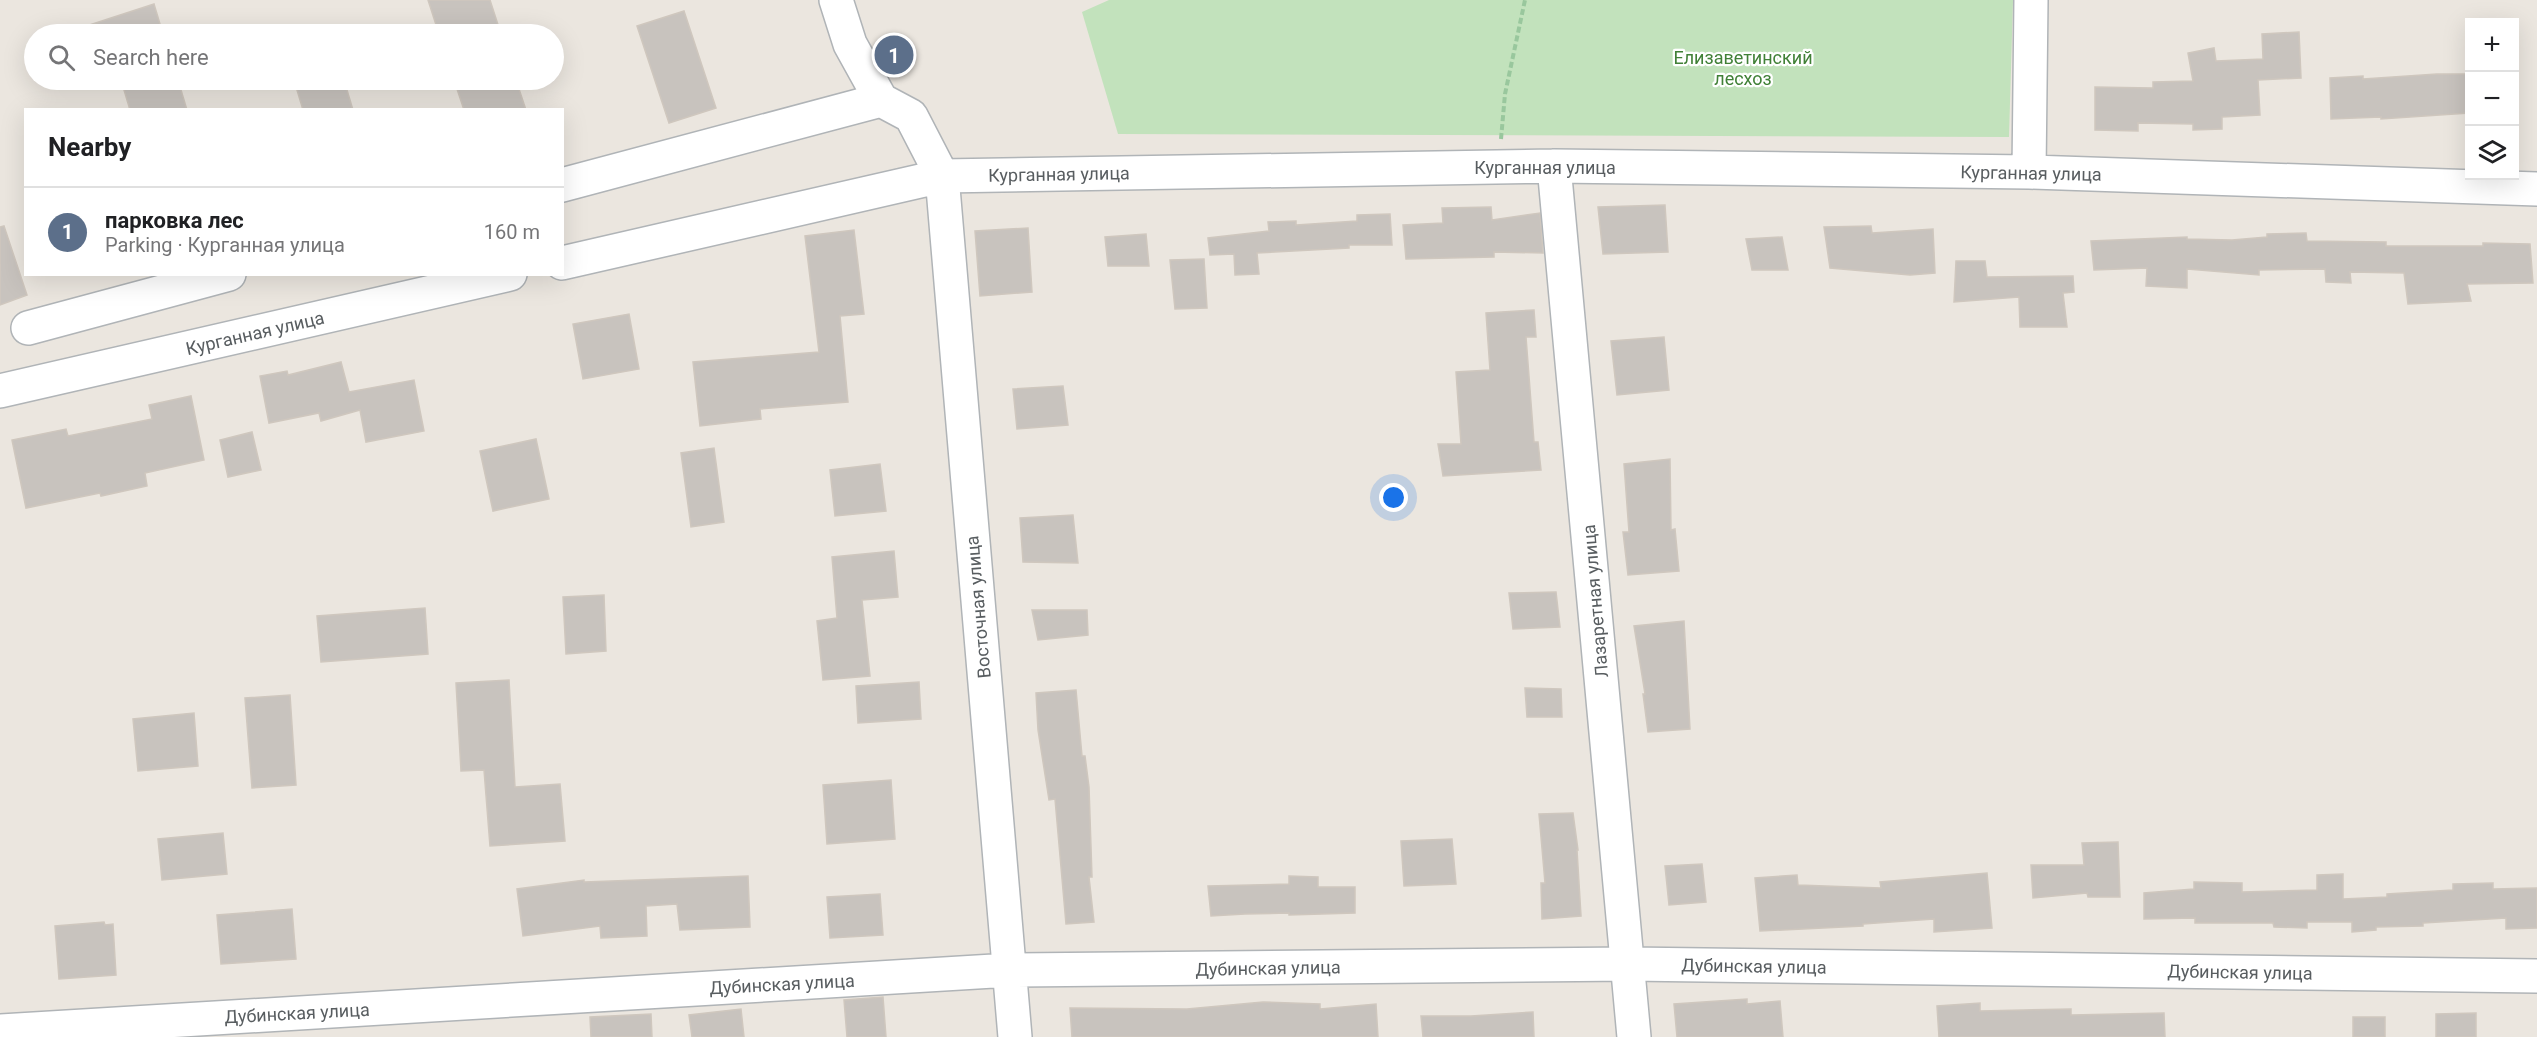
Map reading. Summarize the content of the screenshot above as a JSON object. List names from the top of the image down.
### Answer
{
  "streets": {
    "street": [
      "Курганная улица",
      "Лазаретная улица",
      "Восточная улица",
      "Дубинская улица"
    ]
  },
  "crossings": [
    ["Курганная улица", "Лазаретная улица"],
    ["Курганная улица", "Восточная улица"],
    ["Лазаретная улица", "Дубинская улица"],
    ["Восточная улица", "Дубинская улица"]
  ],
  "parks": ["Елизаветинский лесхоз"],
  "page": {
    "map_buttons": ["+", "−"],
    "search": "Search here",
    "pins": "1",
    "heading": "Nearby",
    "list": [
      {
        "mark": "1",
        "name": "парковка лес",
        "note": "Parking · Курганная улица",
        "value": "160 m"
      }
    ]
  }
}
